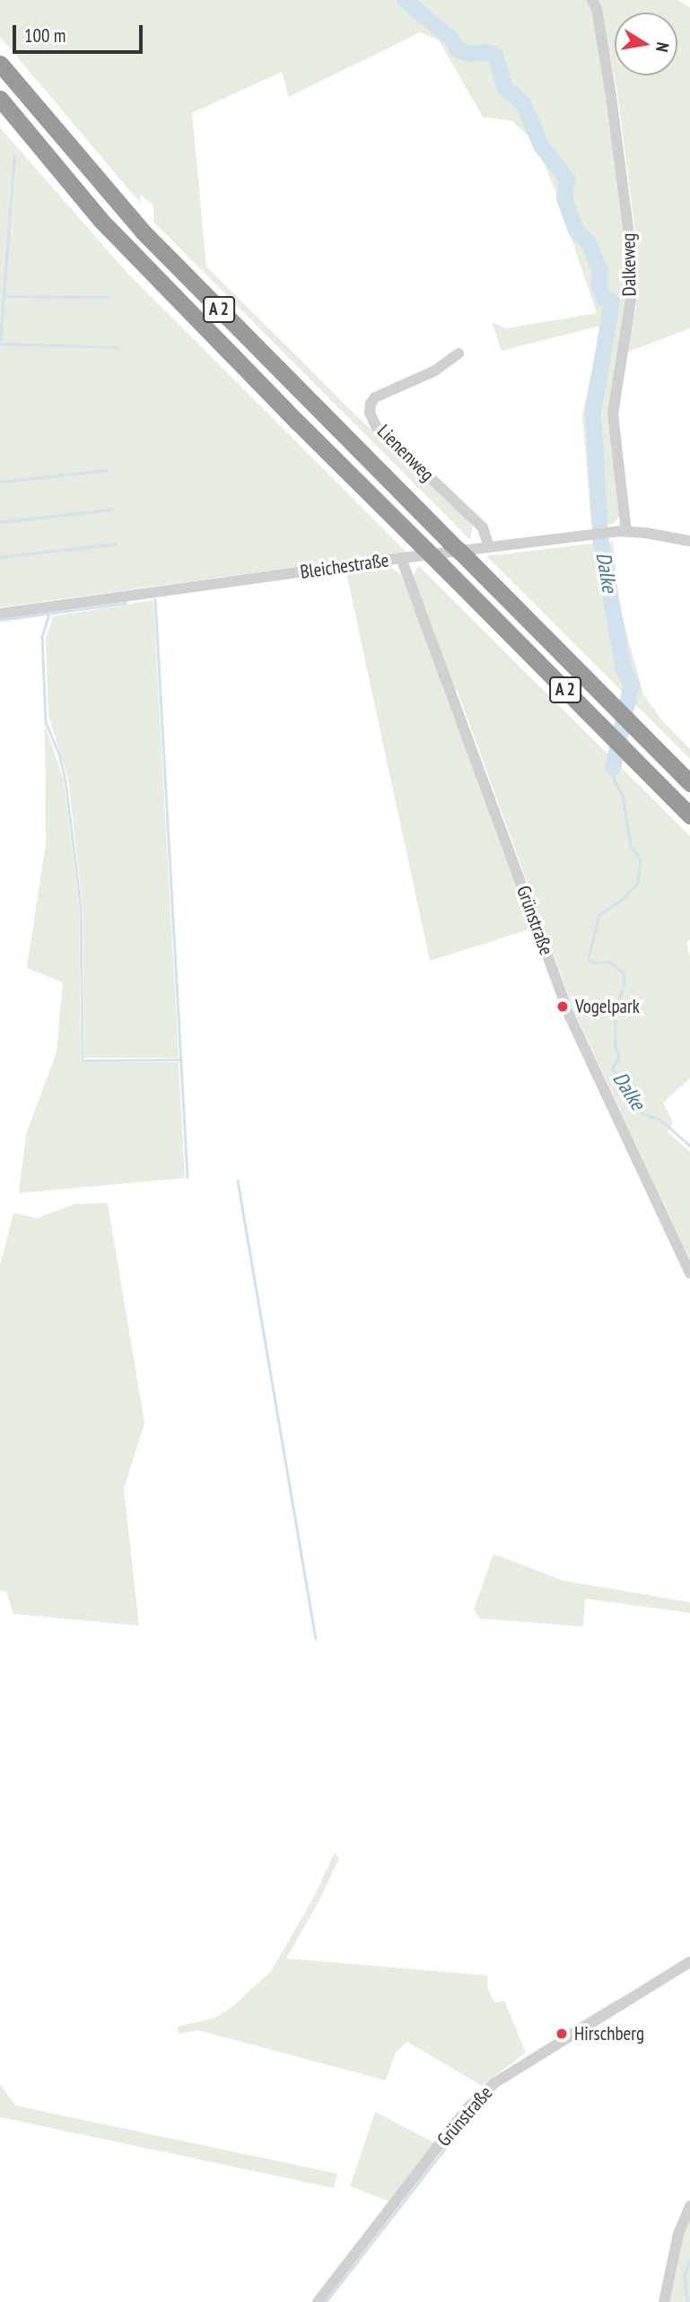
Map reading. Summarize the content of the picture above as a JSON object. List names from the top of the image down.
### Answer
{
  "streets": {
    "highway": ["A 2"],
    "street": [
      "Dalkeweg",
      "Lienenweg",
      "Bleichestraße",
      "Grünstraße"
    ]
  },
  "crossings": [
    ["Dalkeweg", "Bleichestraße"],
    ["Lienenweg", "Bleichestraße"],
    ["Bleichestraße", "Grünstraße"]
  ],
  "water": ["Dalke"],
  "places": ["Vogelpark", "Hirschberg"],
  "scale_bar": "100 m",
  "north": "right"
}
